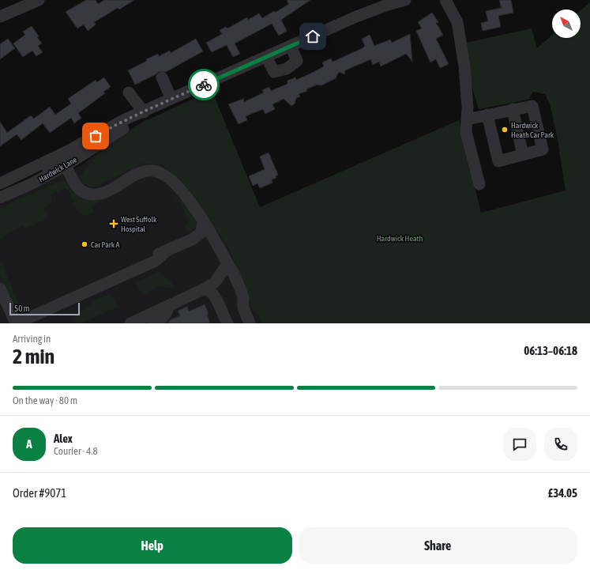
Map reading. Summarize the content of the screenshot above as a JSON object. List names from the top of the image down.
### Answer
{
  "streets": {
    "street": ["Hardwick Lane"]
  },
  "parks": ["Hardwick Heath"],
  "places": {
    "other": ["Hardwick Heath Car Park", "Car Park A"],
    "health": ["West Suffolk Hospital"]
  },
  "scale_bar": "50 m",
  "north": "top left",
  "page": {
    "scale": "50 m",
    "heading": ["2 min", "Arriving in", "06:13–06:18"],
    "panel": [
      "Alex",
      "Courier · 4.8",
      "Order #9071",
      "£34.05"
    ],
    "bar": "On the way · 80 m",
    "round": "A",
    "buttons": ["Help", "Share"]
  }
}
